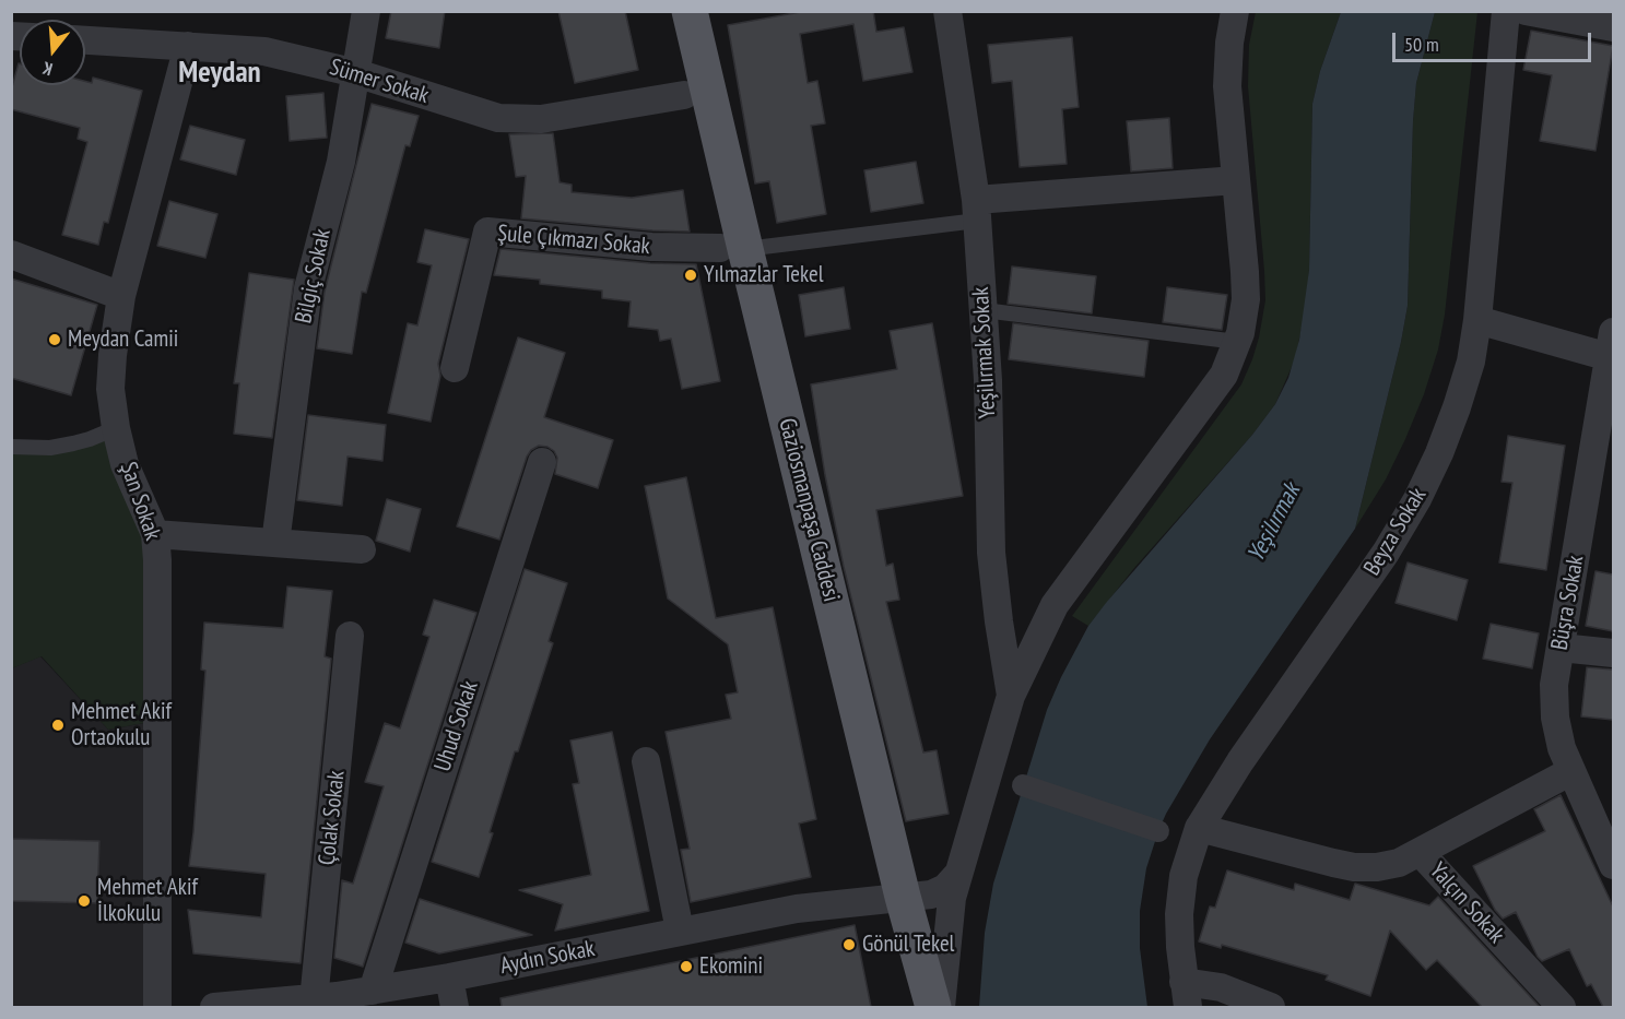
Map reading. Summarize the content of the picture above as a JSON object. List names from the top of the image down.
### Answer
{
  "streets": {
    "main road": ["Gaziosmanpaşa Caddesi"],
    "street": [
      "Sümer Sokak",
      "Şule Çıkmazı Sokak",
      "Bilgiç Sokak",
      "Yeşilırmak Sokak",
      "Şan Sokak",
      "Beyza Sokak",
      "Büşra Sokak",
      "Uhud Sokak",
      "Çolak Sokak",
      "Yalçın Sokak",
      "Aydın Sokak"
    ]
  },
  "crossings": [
    ["Sümer Sokak", "Bilgiç Sokak"],
    ["Sümer Sokak", "Şan Sokak"],
    ["Sümer Sokak", "Gaziosmanpaşa Caddesi"],
    ["Şule Çıkmazı Sokak", "Gaziosmanpaşa Caddesi"],
    ["Gaziosmanpaşa Caddesi", "Aydın Sokak"],
    ["Beyza Sokak", "Yalçın Sokak"],
    ["Uhud Sokak", "Aydın Sokak"],
    ["Çolak Sokak", "Aydın Sokak"]
  ],
  "districts": ["Meydan"],
  "water": ["Yeşilırmak"],
  "places": [
    "Yılmazlar Tekel",
    "Meydan Camii",
    "Mehmet Akif Ortaokulu",
    "Mehmet Akif İlkokulu",
    "Gönül Tekel",
    "Ekomini"
  ],
  "scale_bar": "50 m",
  "north": "bottom"
}
